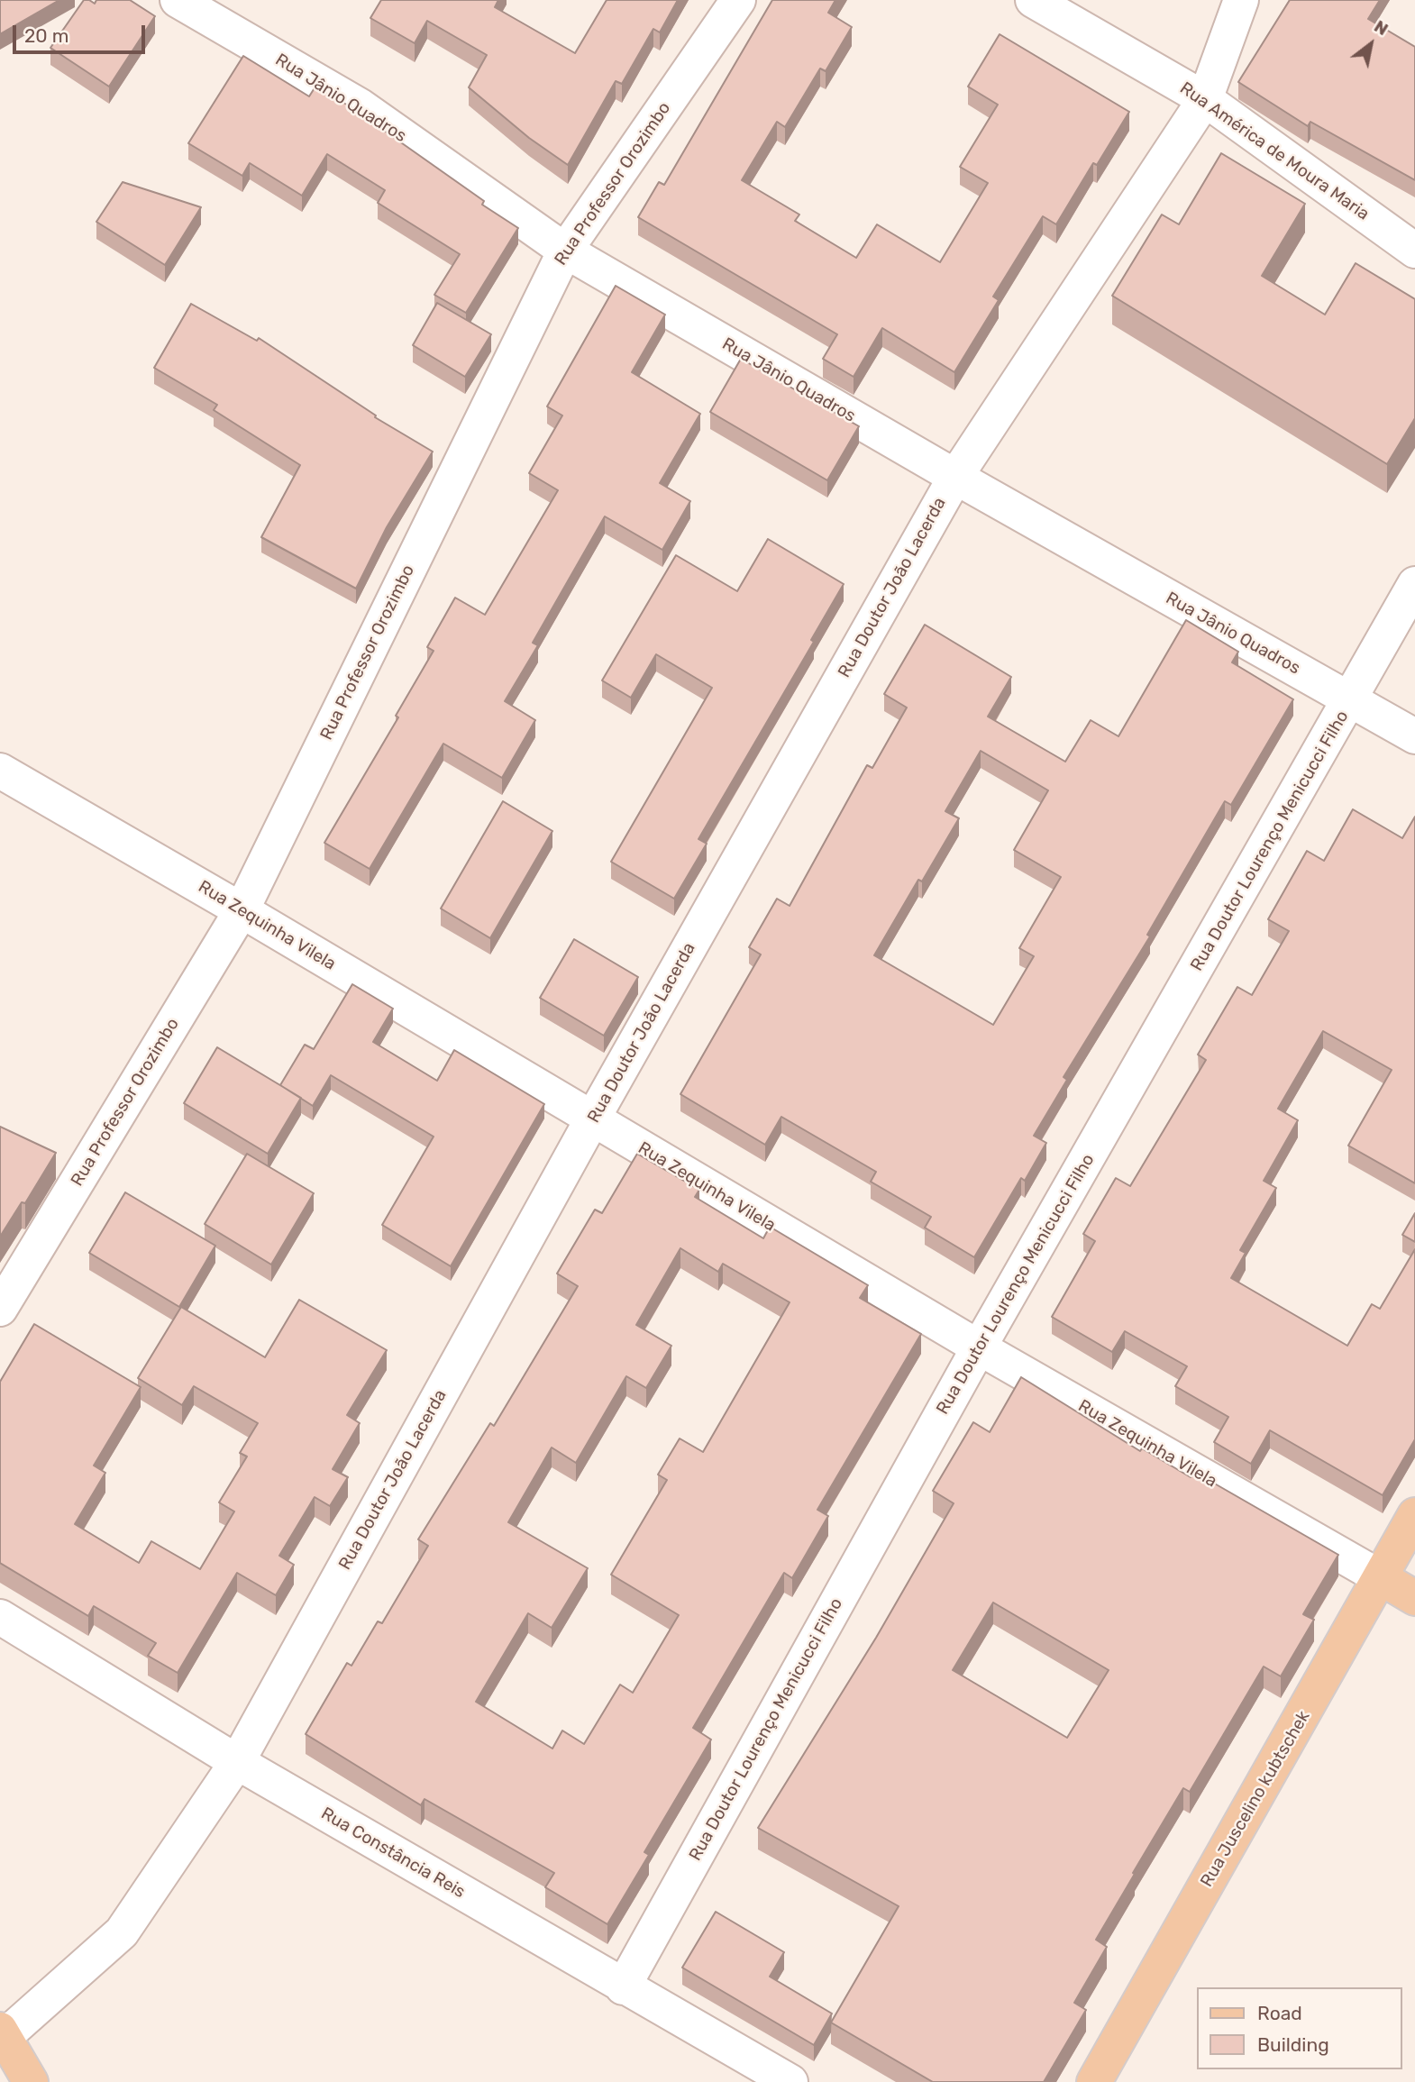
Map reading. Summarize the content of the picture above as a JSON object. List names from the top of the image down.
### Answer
{
  "streets": {
    "main road": ["Rua Zequinha Vilela", "Rua Juscelino kubtschek"],
    "street": [
      "Rua Jânio Quadros",
      "Rua América de Moura Maria",
      "Rua Professor Orozimbo",
      "Rua Doutor João Lacerda",
      "Rua Doutor Lourenço Menicucci Filho",
      "Rua Constância Reis"
    ]
  },
  "crossings": [
    ["Rua Jânio Quadros", "Rua Professor Orozimbo"],
    ["Rua Jânio Quadros", "Rua Doutor João Lacerda"],
    ["Rua Jânio Quadros", "Rua Doutor Lourenço Menicucci Filho"],
    ["Rua América de Moura Maria", "Rua Doutor João Lacerda"],
    ["Rua Professor Orozimbo", "Rua Zequinha Vilela"],
    ["Rua Doutor João Lacerda", "Rua Zequinha Vilela"],
    ["Rua Doutor João Lacerda", "Rua Constância Reis"],
    ["Rua Doutor Lourenço Menicucci Filho", "Rua Zequinha Vilela"],
    ["Rua Doutor Lourenço Menicucci Filho", "Rua Constância Reis"],
    ["Rua Zequinha Vilela", "Rua Juscelino kubtschek"]
  ],
  "legend": ["Road", "Building"],
  "scale_bar": "20 m",
  "north": "top right"
}
